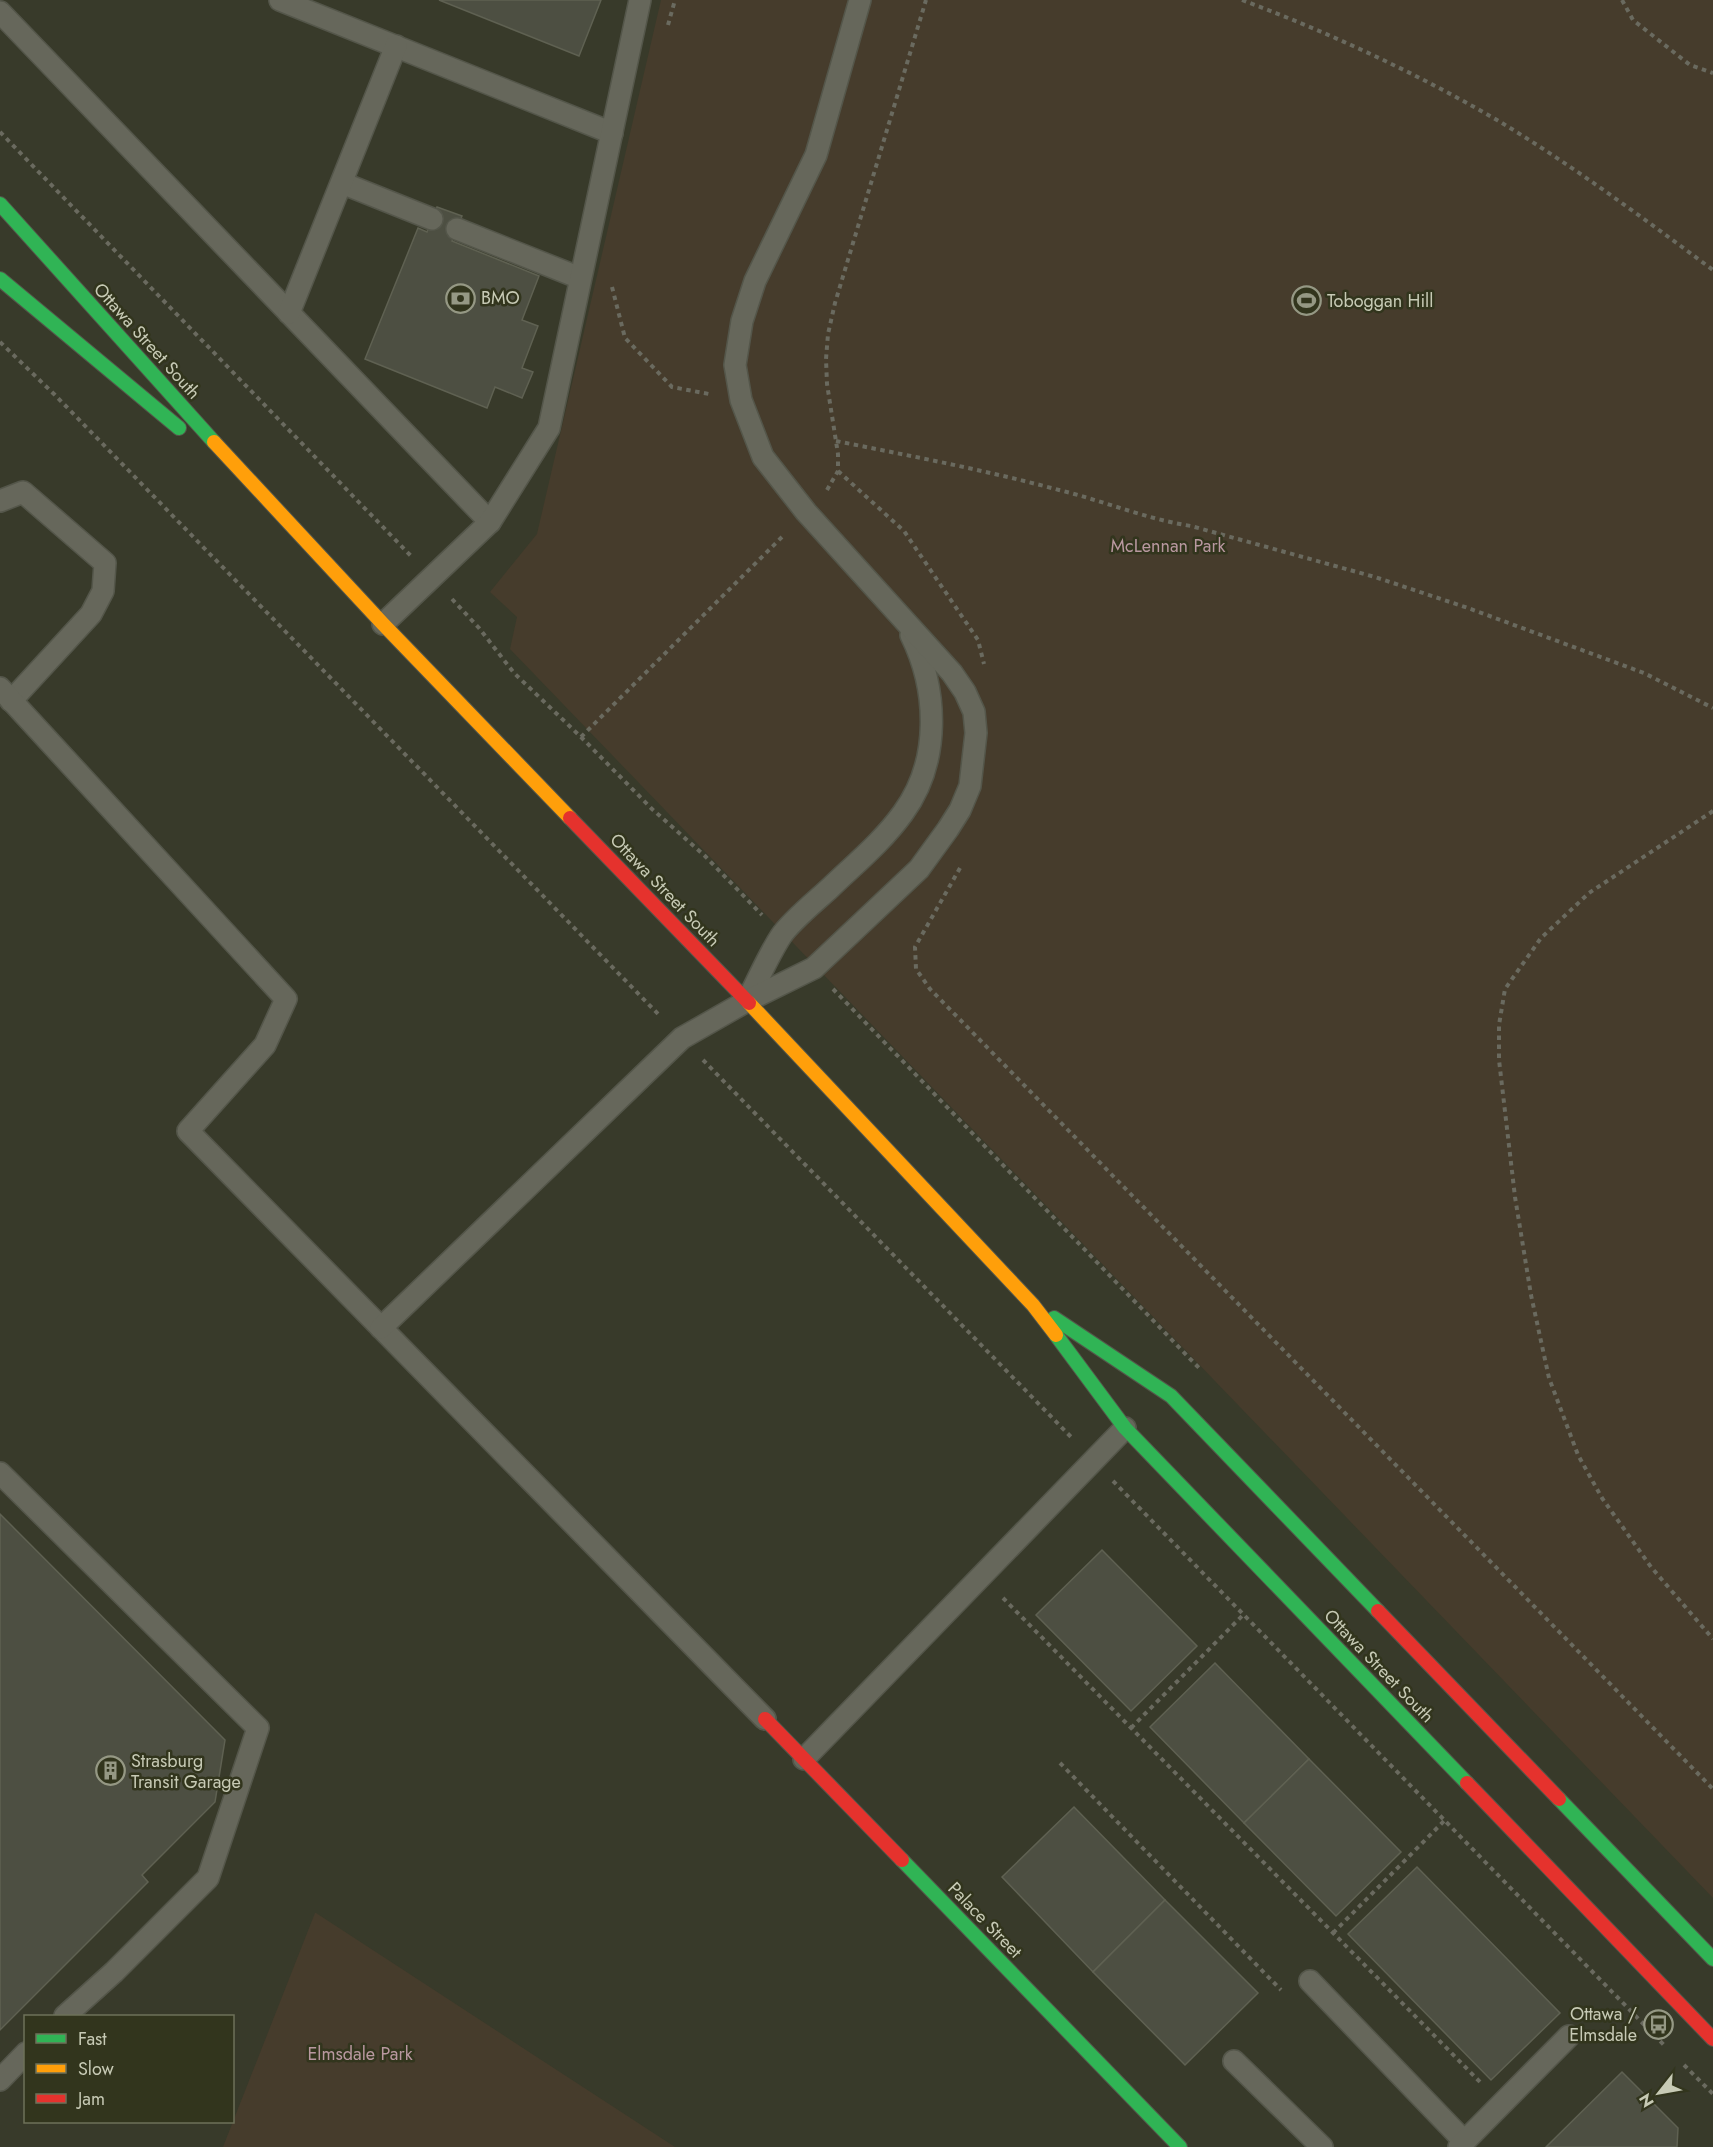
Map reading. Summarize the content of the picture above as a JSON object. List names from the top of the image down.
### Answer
{
  "streets": {
    "main road": ["Ottawa Street South", "Palace Street"]
  },
  "parks": ["McLennan Park", "Elmsdale Park"],
  "places": {
    "bank": ["BMO"],
    "sports": ["Toboggan Hill"],
    "building": ["Strasburg Transit Garage"],
    "bus stop": ["Ottawa / Elmsdale"]
  },
  "legend": ["Fast", "Slow", "Jam"],
  "north": "bottom left"
}
